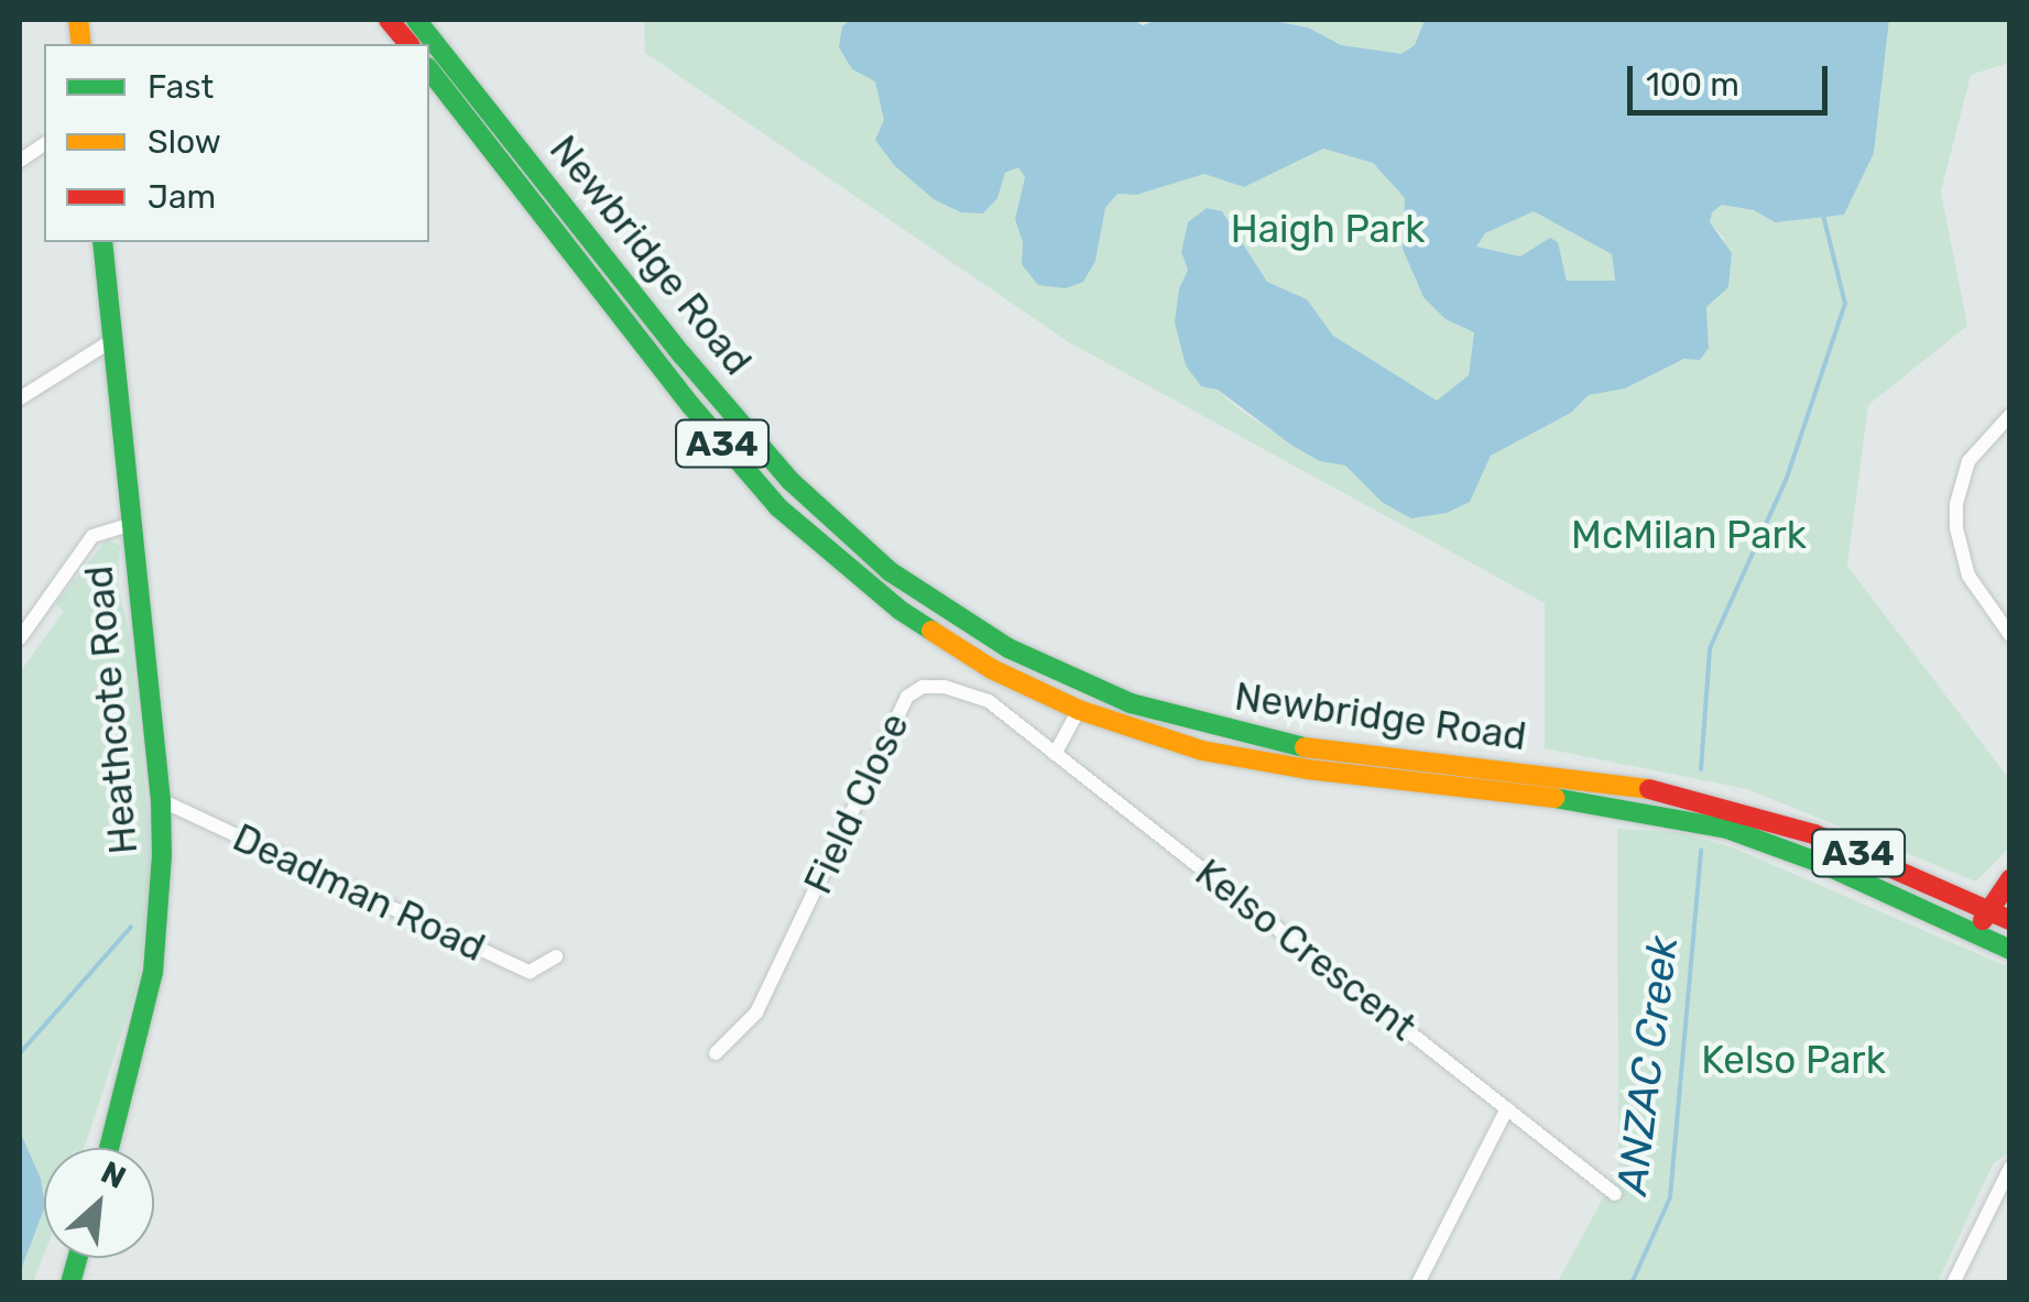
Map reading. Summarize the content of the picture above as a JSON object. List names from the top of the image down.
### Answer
{
  "streets": {
    "main road": ["Newbridge Road", "A34", "Heathcote Road"],
    "street": ["Field Close", "Deadman Road", "Kelso Crescent"]
  },
  "crossings": [
    ["Heathcote Road", "Deadman Road"],
    ["Field Close", "Kelso Crescent"]
  ],
  "water": ["ANZAC Creek"],
  "parks": ["Haigh Park", "McMilan Park", "Kelso Park"],
  "legend": ["Fast", "Slow", "Jam"],
  "scale_bar": "100 m",
  "north": "top right"
}
